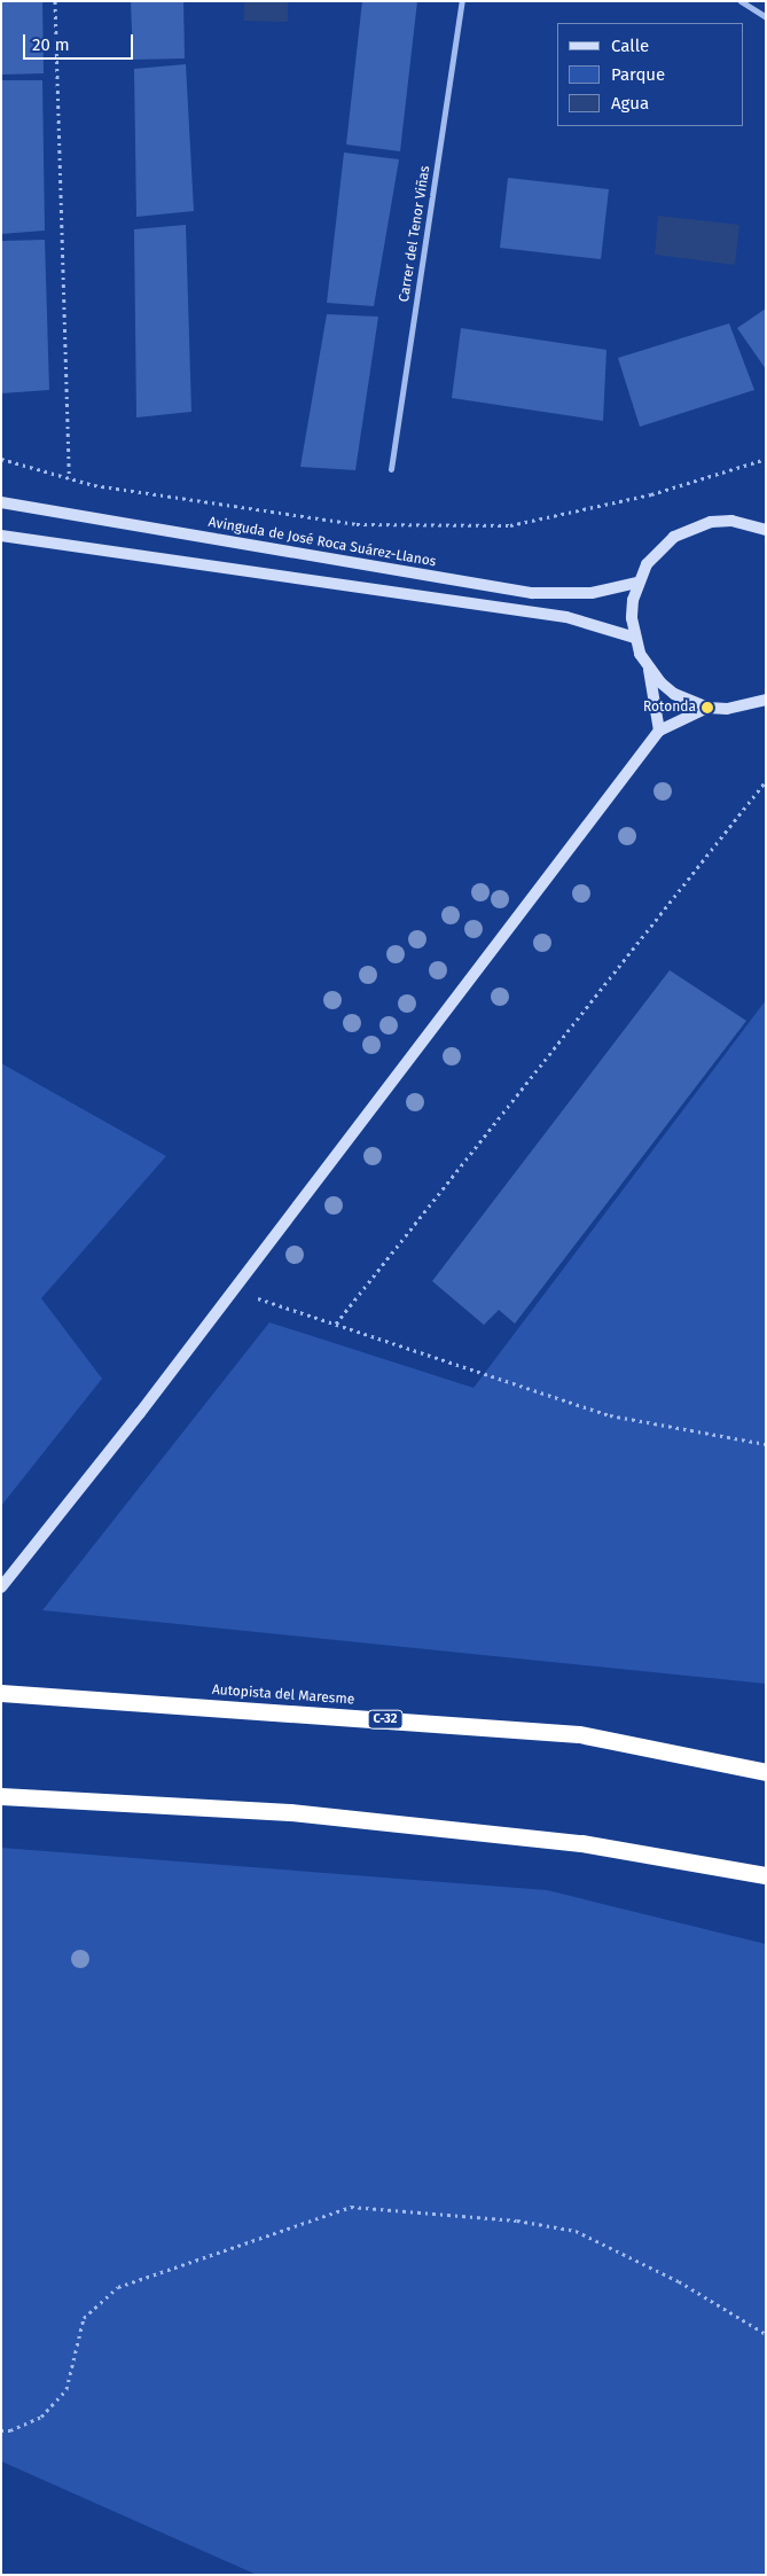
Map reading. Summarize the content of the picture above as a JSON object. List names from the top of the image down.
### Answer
{
  "streets": {
    "highway": ["Autopista del Maresme", "C-32"],
    "street": ["Carrer del Tenor Viñas", "Avinguda de José Roca Suárez-Llanos"]
  },
  "places": ["Rotonda"],
  "legend": ["Calle", "Parque", "Agua"],
  "scale_bar": "20 m"
}
